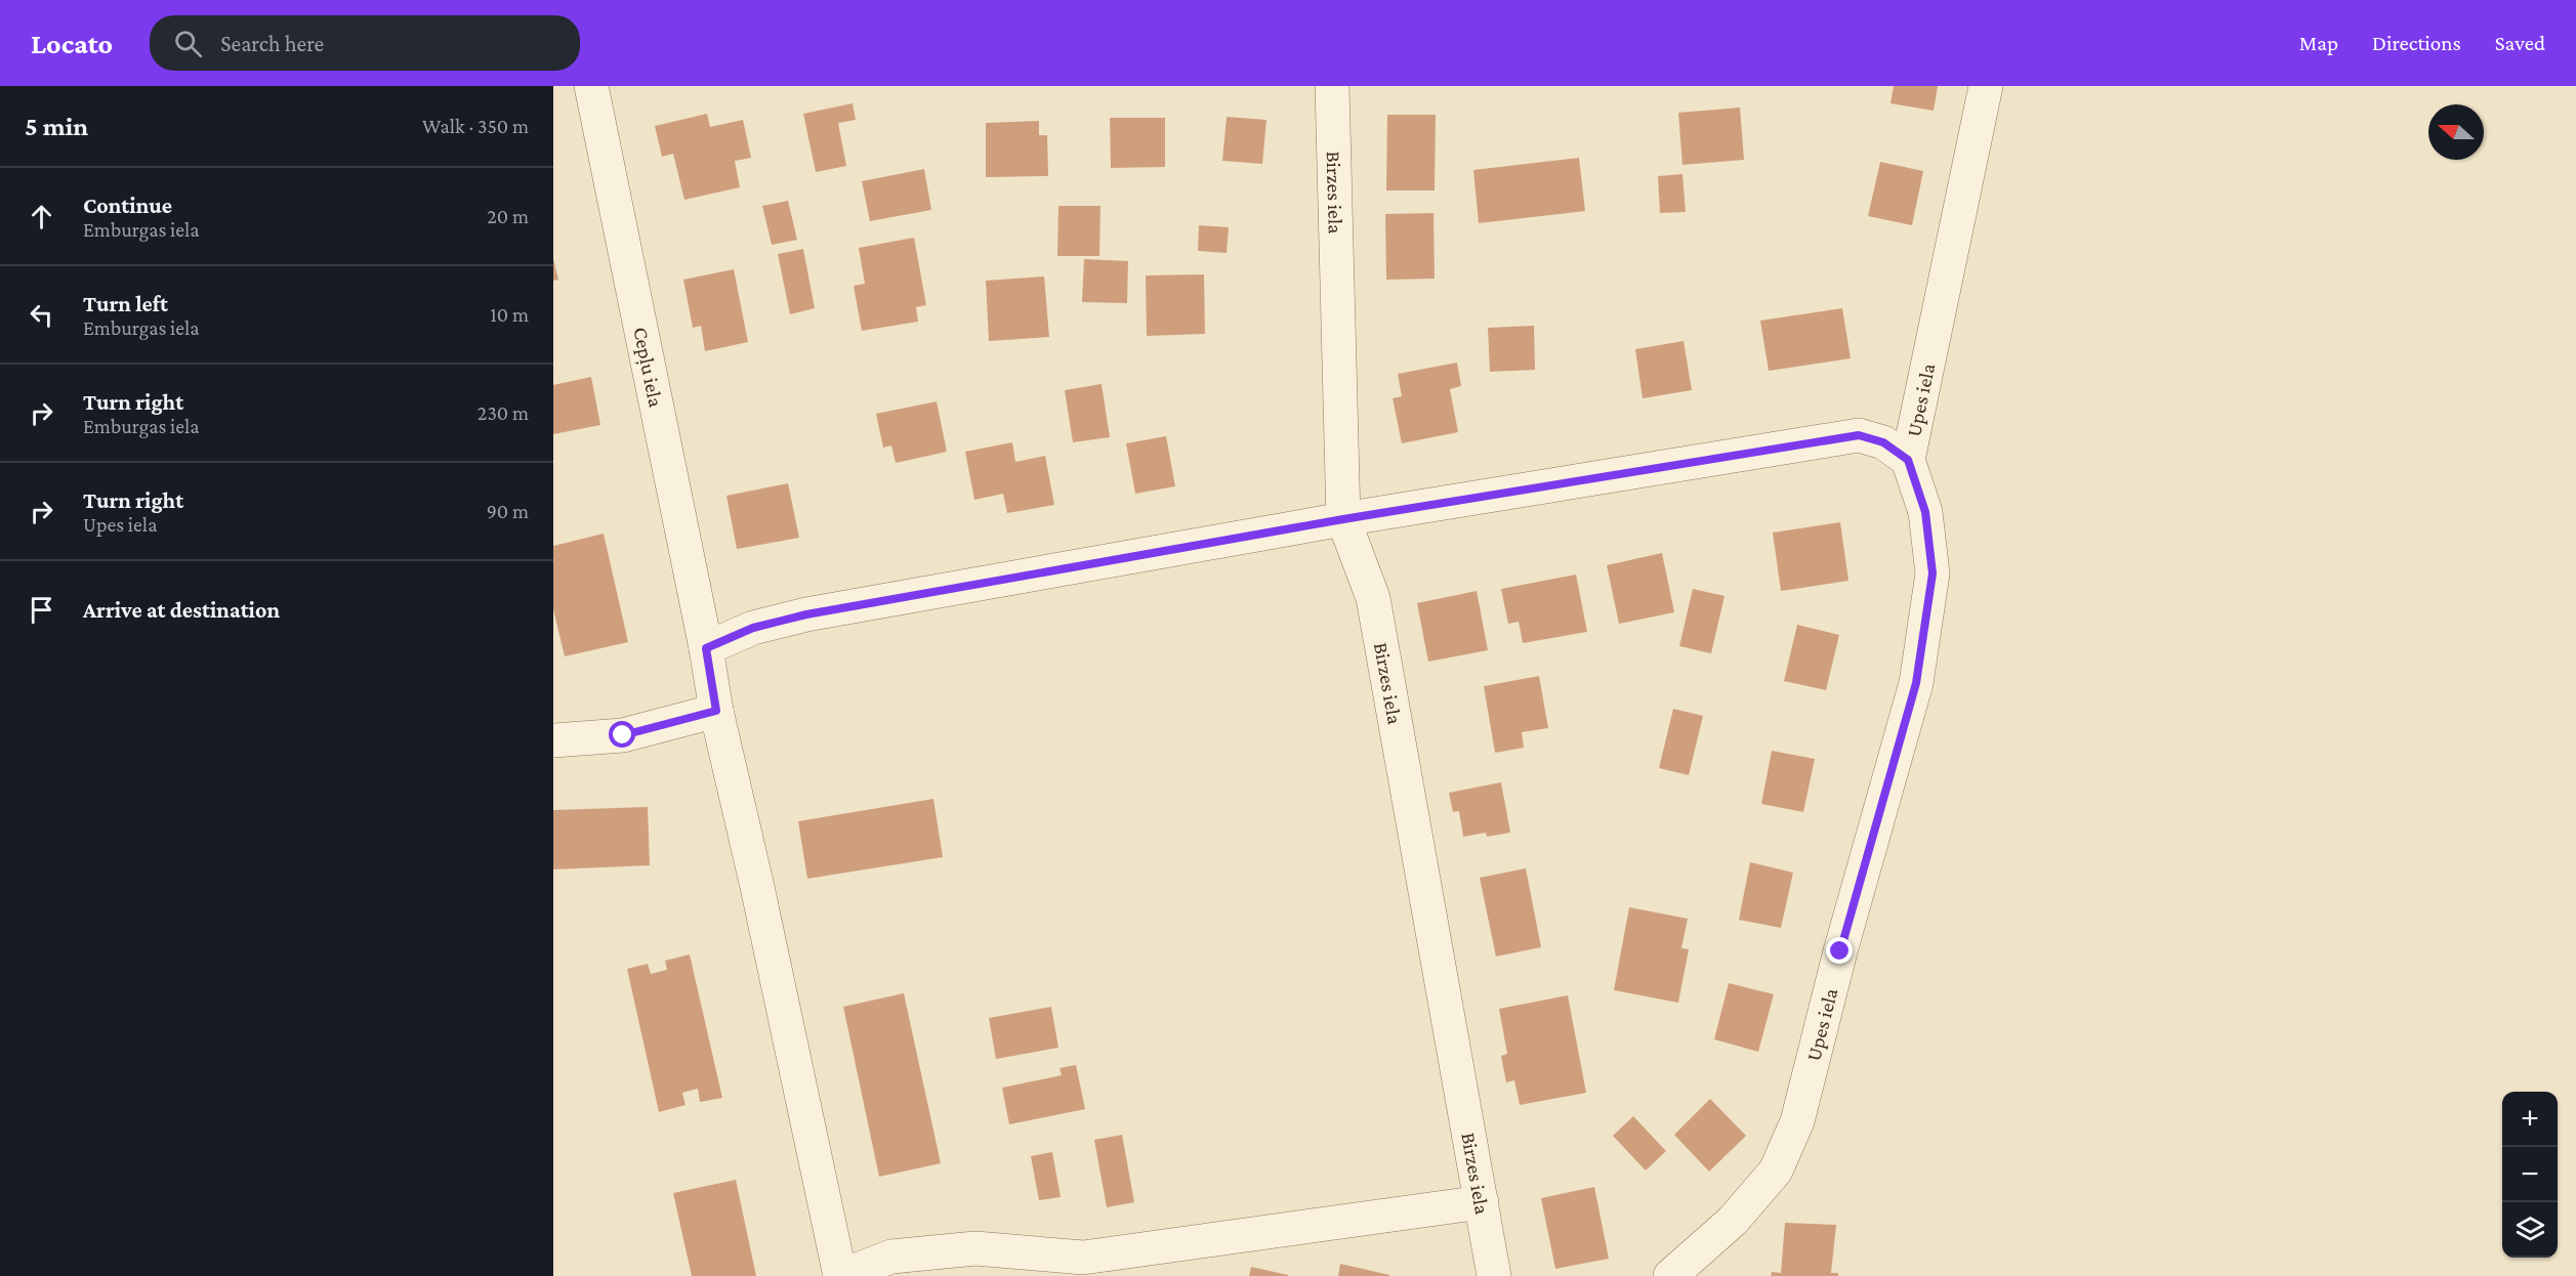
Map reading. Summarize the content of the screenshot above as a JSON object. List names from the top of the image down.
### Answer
{
  "streets": {
    "street": ["Birzes iela", "Cepļu iela", "Upes iela"]
  },
  "north": "left",
  "page": {
    "header": "Locato",
    "search": "Search here",
    "nav": ["Map", "Directions", "Saved"],
    "heading": ["5 min", "Walk · 350 m"],
    "list": [
      ["Continue", "Emburgas iela", "20 m"],
      ["Turn left", "Emburgas iela", "10 m"],
      ["Turn right", "Emburgas iela", "230 m"],
      ["Turn right", "Upes iela", "90 m"],
      "Arrive at destination"
    ],
    "map_buttons": ["+", "−"]
  }
}
